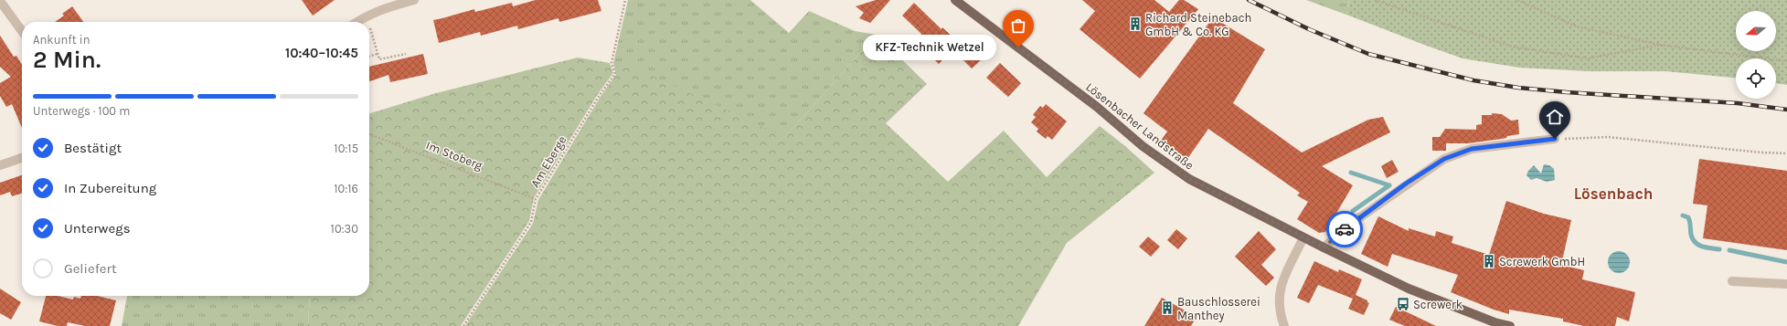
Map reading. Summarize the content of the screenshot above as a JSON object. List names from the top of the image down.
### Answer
{
  "streets": {
    "main road": ["Lösenbacher Landstraße"],
    "path": ["Im Stoberg", "Am Eberge"]
  },
  "crossings": [
    ["Im Stoberg", "Am Eberge"]
  ],
  "districts": ["Lösenbach"],
  "places": {
    "building": ["Richard Steinebach GmbH & Co. KG", "Screwerk GmbH", "Bauschlosserei Manthey"],
    "other": ["KFZ-Technik Wetzel"],
    "bus stop": ["Screwerk"]
  },
  "north": "left",
  "page": {
    "heading": ["2 Min.", "Ankunft in", "10:40–10:45"],
    "bubble": "KFZ-Technik Wetzel",
    "bar": "Unterwegs · 100 m",
    "list": [
      ["Bestätigt", "10:15"],
      ["In Zubereitung", "10:16"],
      ["Unterwegs", "10:30"],
      "Geliefert"
    ]
  }
}
